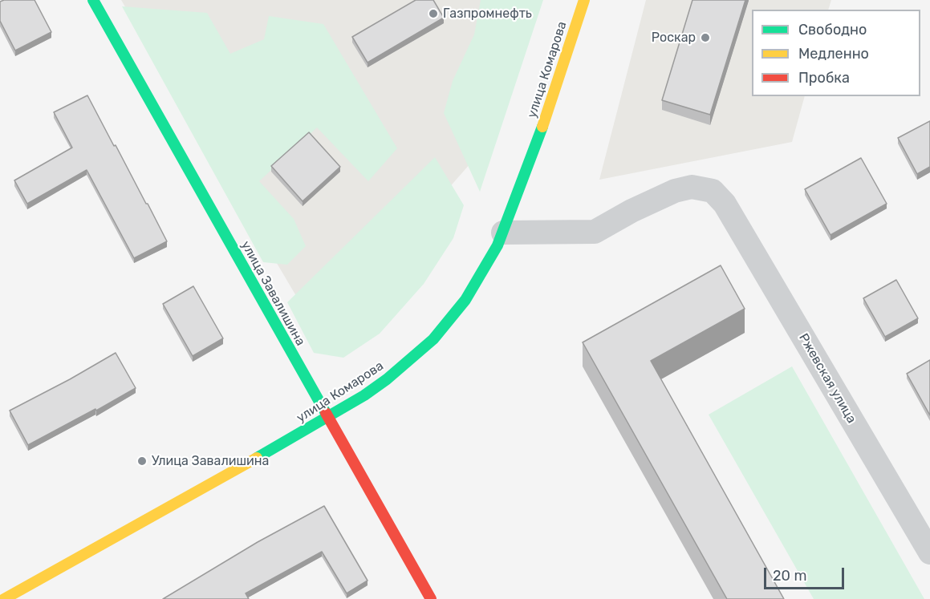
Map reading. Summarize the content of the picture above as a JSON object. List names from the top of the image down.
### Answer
{
  "streets": {
    "main road": ["улица Комарова", "улица Завалишина"],
    "street": ["Ржевская улица"]
  },
  "crossings": [
    ["улица Комарова", "улица Завалишина"],
    ["улица Комарова", "Ржевская улица"]
  ],
  "places": ["Газпромнефть", "Роскар", "Улица Завалишина"],
  "legend": ["Свободно", "Медленно", "Пробка"],
  "scale_bar": "20 m"
}
